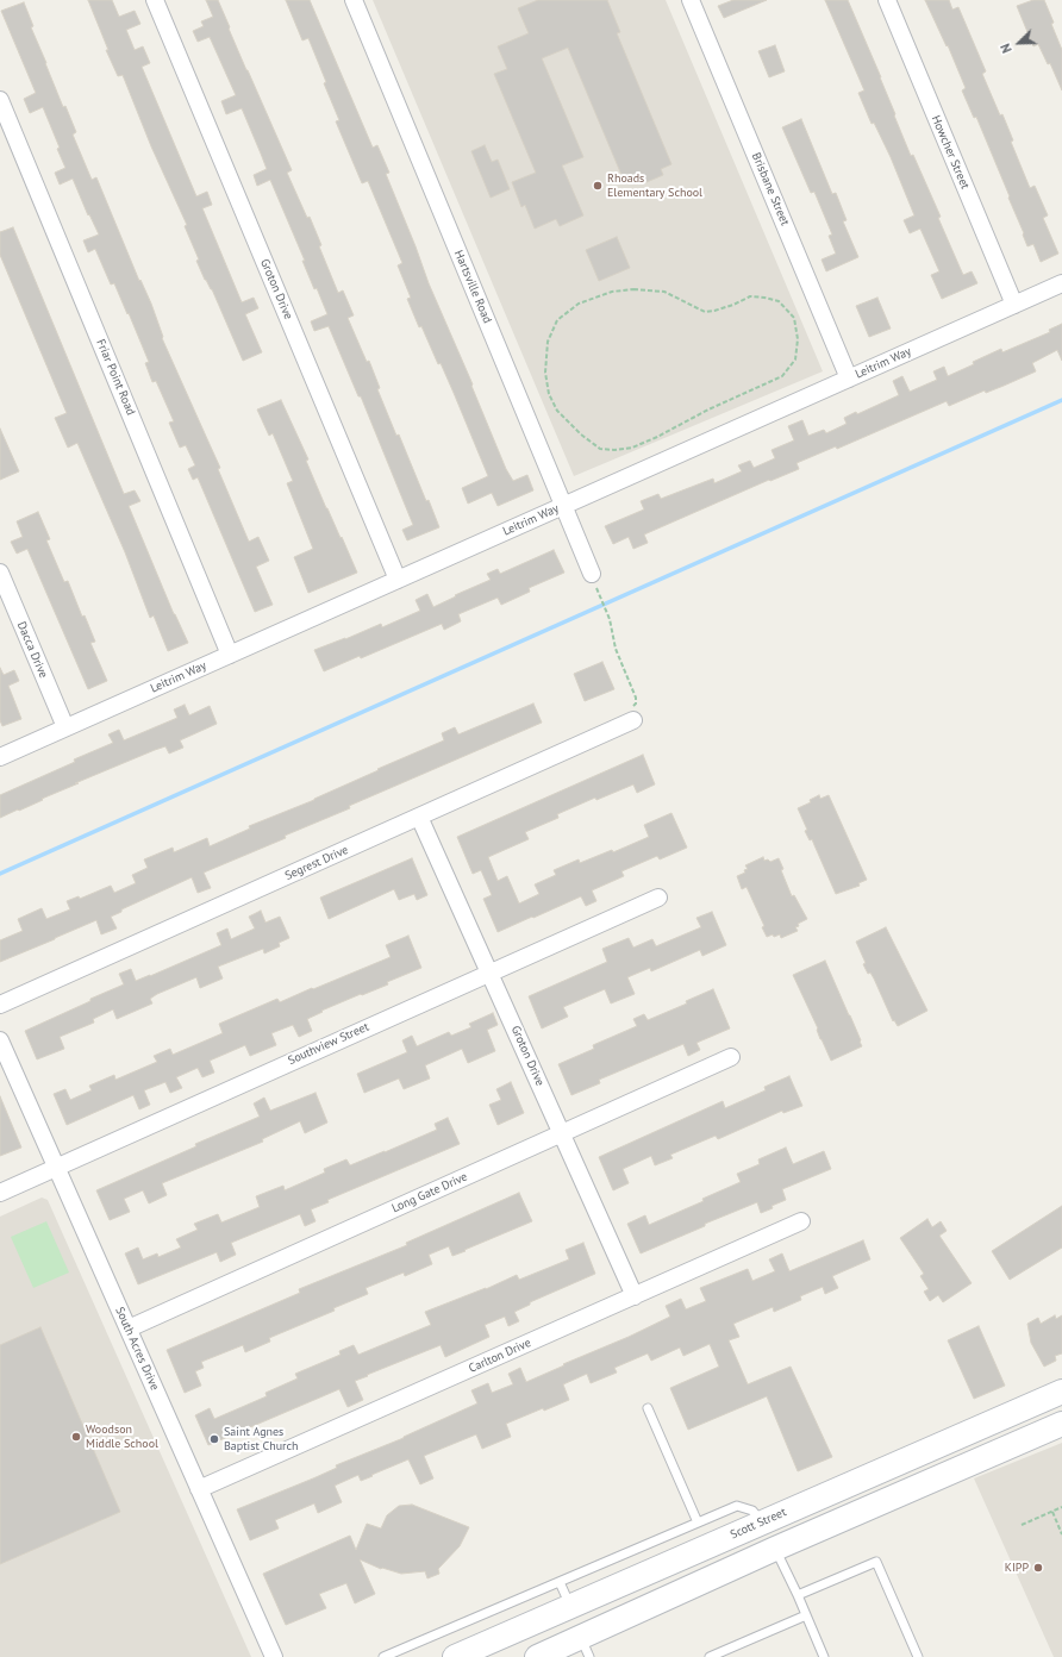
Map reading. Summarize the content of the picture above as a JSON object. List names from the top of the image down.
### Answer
{
  "streets": {
    "main road": ["Scott Street"],
    "street": [
      "Howcher Street",
      "Brisbane Street",
      "Hartsville Road",
      "Groton Drive",
      "Leitrim Way",
      "Friar Point Road",
      "Dacca Drive",
      "Segrest Drive",
      "Southview Street",
      "Long Gate Drive",
      "South Acres Drive",
      "Carlton Drive"
    ]
  },
  "crossings": [
    ["Howcher Street", "Leitrim Way"],
    ["Brisbane Street", "Leitrim Way"],
    ["Hartsville Road", "Leitrim Way"],
    ["Groton Drive", "Leitrim Way"],
    ["Groton Drive", "Segrest Drive"],
    ["Groton Drive", "Southview Street"],
    ["Groton Drive", "Long Gate Drive"],
    ["Groton Drive", "Carlton Drive"],
    ["Leitrim Way", "Friar Point Road"],
    ["Leitrim Way", "Dacca Drive"],
    ["Southview Street", "South Acres Drive"],
    ["Long Gate Drive", "South Acres Drive"],
    ["South Acres Drive", "Carlton Drive"]
  ],
  "places": [
    "Rhoads Elementary School",
    "Woodson Middle School",
    "Saint Agnes Baptist Church",
    "KIPP"
  ],
  "north": "bottom left"
}
